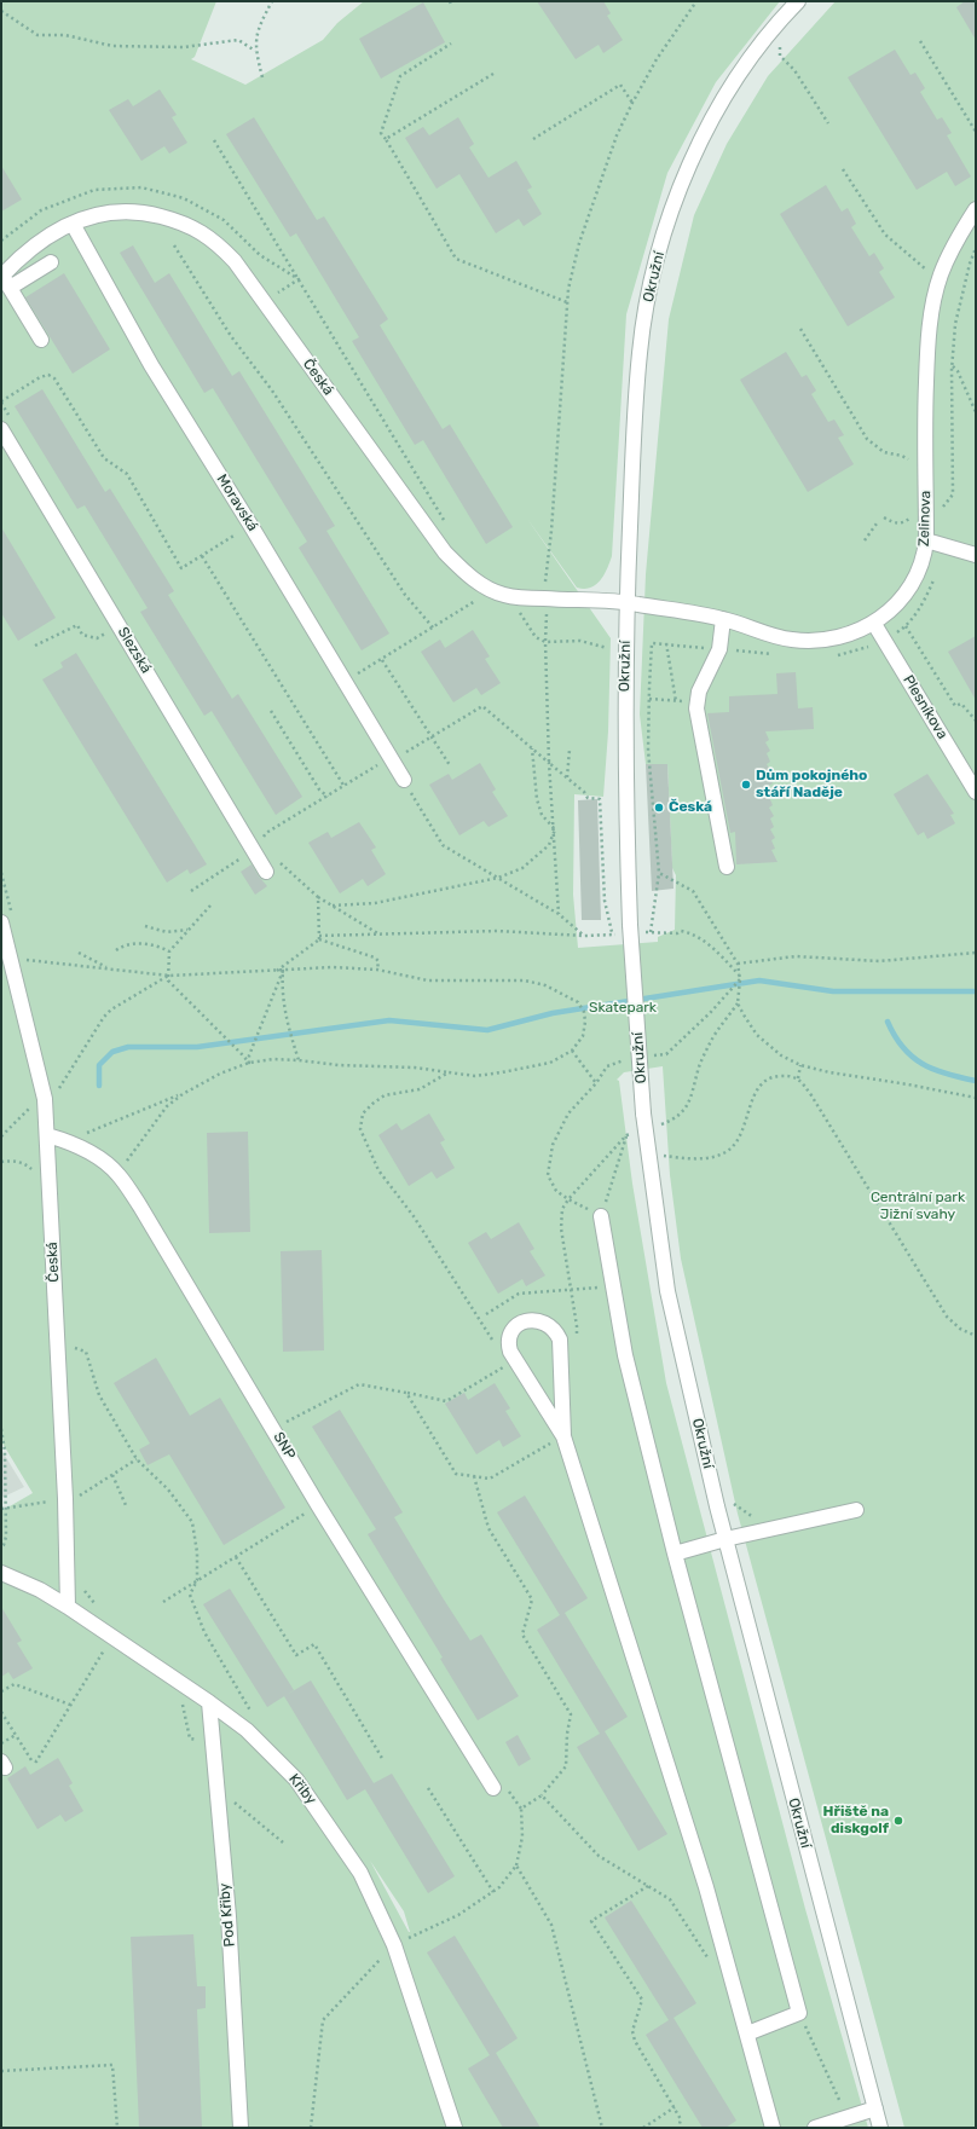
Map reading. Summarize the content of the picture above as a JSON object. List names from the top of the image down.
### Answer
{
  "streets": {
    "street": [
      "Okružní",
      "Česká",
      "Moravská",
      "Zelinova",
      "Slezská",
      "Plesníkova",
      "SNP",
      "Křiby",
      "Pod Křiby"
    ]
  },
  "crossings": [
    ["Okružní", "Česká"],
    ["Okružní", "Zelinova"],
    ["Česká", "Moravská"],
    ["Česká", "Zelinova"],
    ["Česká", "SNP"],
    ["Česká", "Křiby"],
    ["Zelinova", "Plesníkova"],
    ["Křiby", "Pod Křiby"]
  ],
  "parks": ["Skatepark", "Centrální park Jižní svahy"],
  "places": ["Dům pokojného stáří Naděje", "Česká", "Hřiště na diskgolf"]
}
